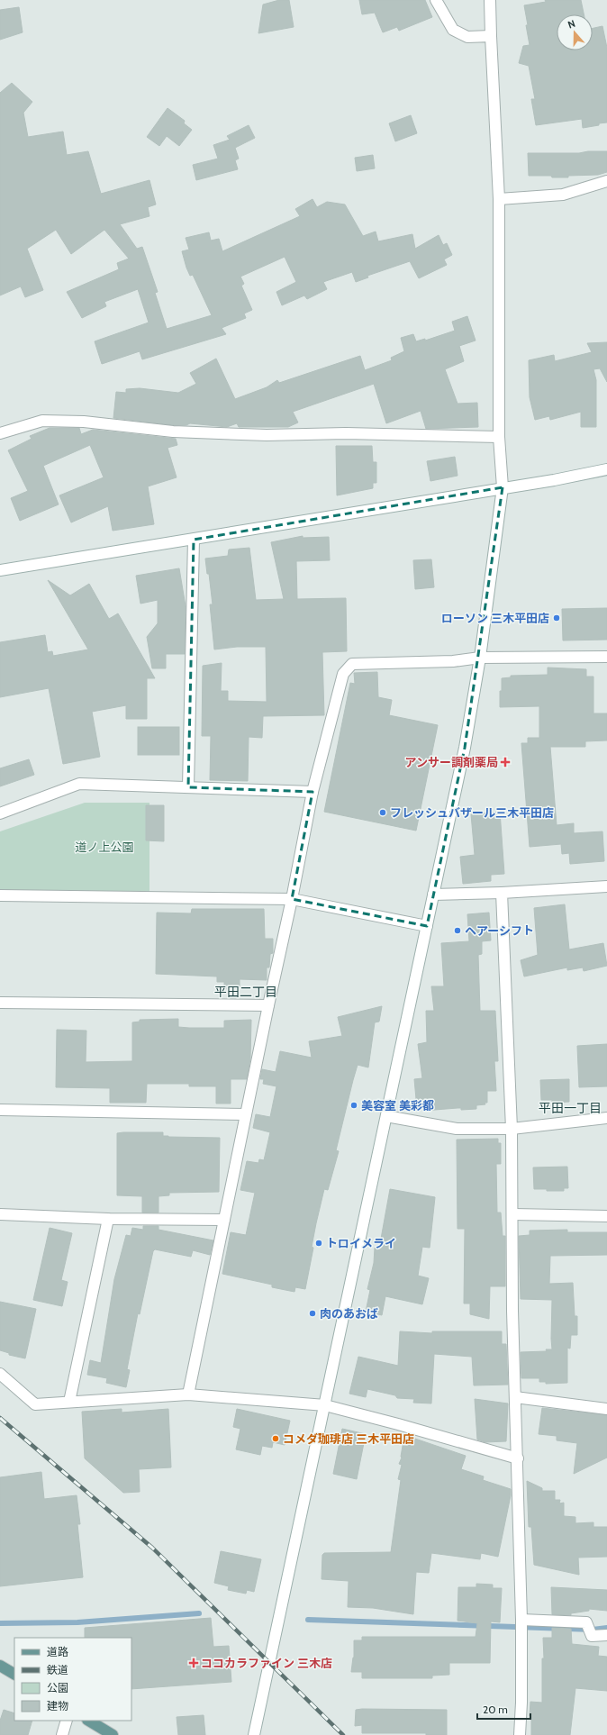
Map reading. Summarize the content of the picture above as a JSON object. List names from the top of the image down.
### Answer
{
  "districts": ["平田二丁目", "平田一丁目"],
  "parks": ["道ノ上公園"],
  "places": {
    "other": [
      "ローソン 三木平田店",
      "フレッシュバザール三木平田店",
      "ヘアーシフト",
      "美容室 美彩都",
      "トロイメライ",
      "肉のあおば",
      "コメダ珈琲店 三木平田店"
    ],
    "health": ["アンサー調剤薬局", "ココカラファイン 三木店"]
  },
  "legend": [
    "道路",
    "鉄道",
    "公園",
    "建物"
  ],
  "scale_bar": "20 m",
  "north": "top"
}
